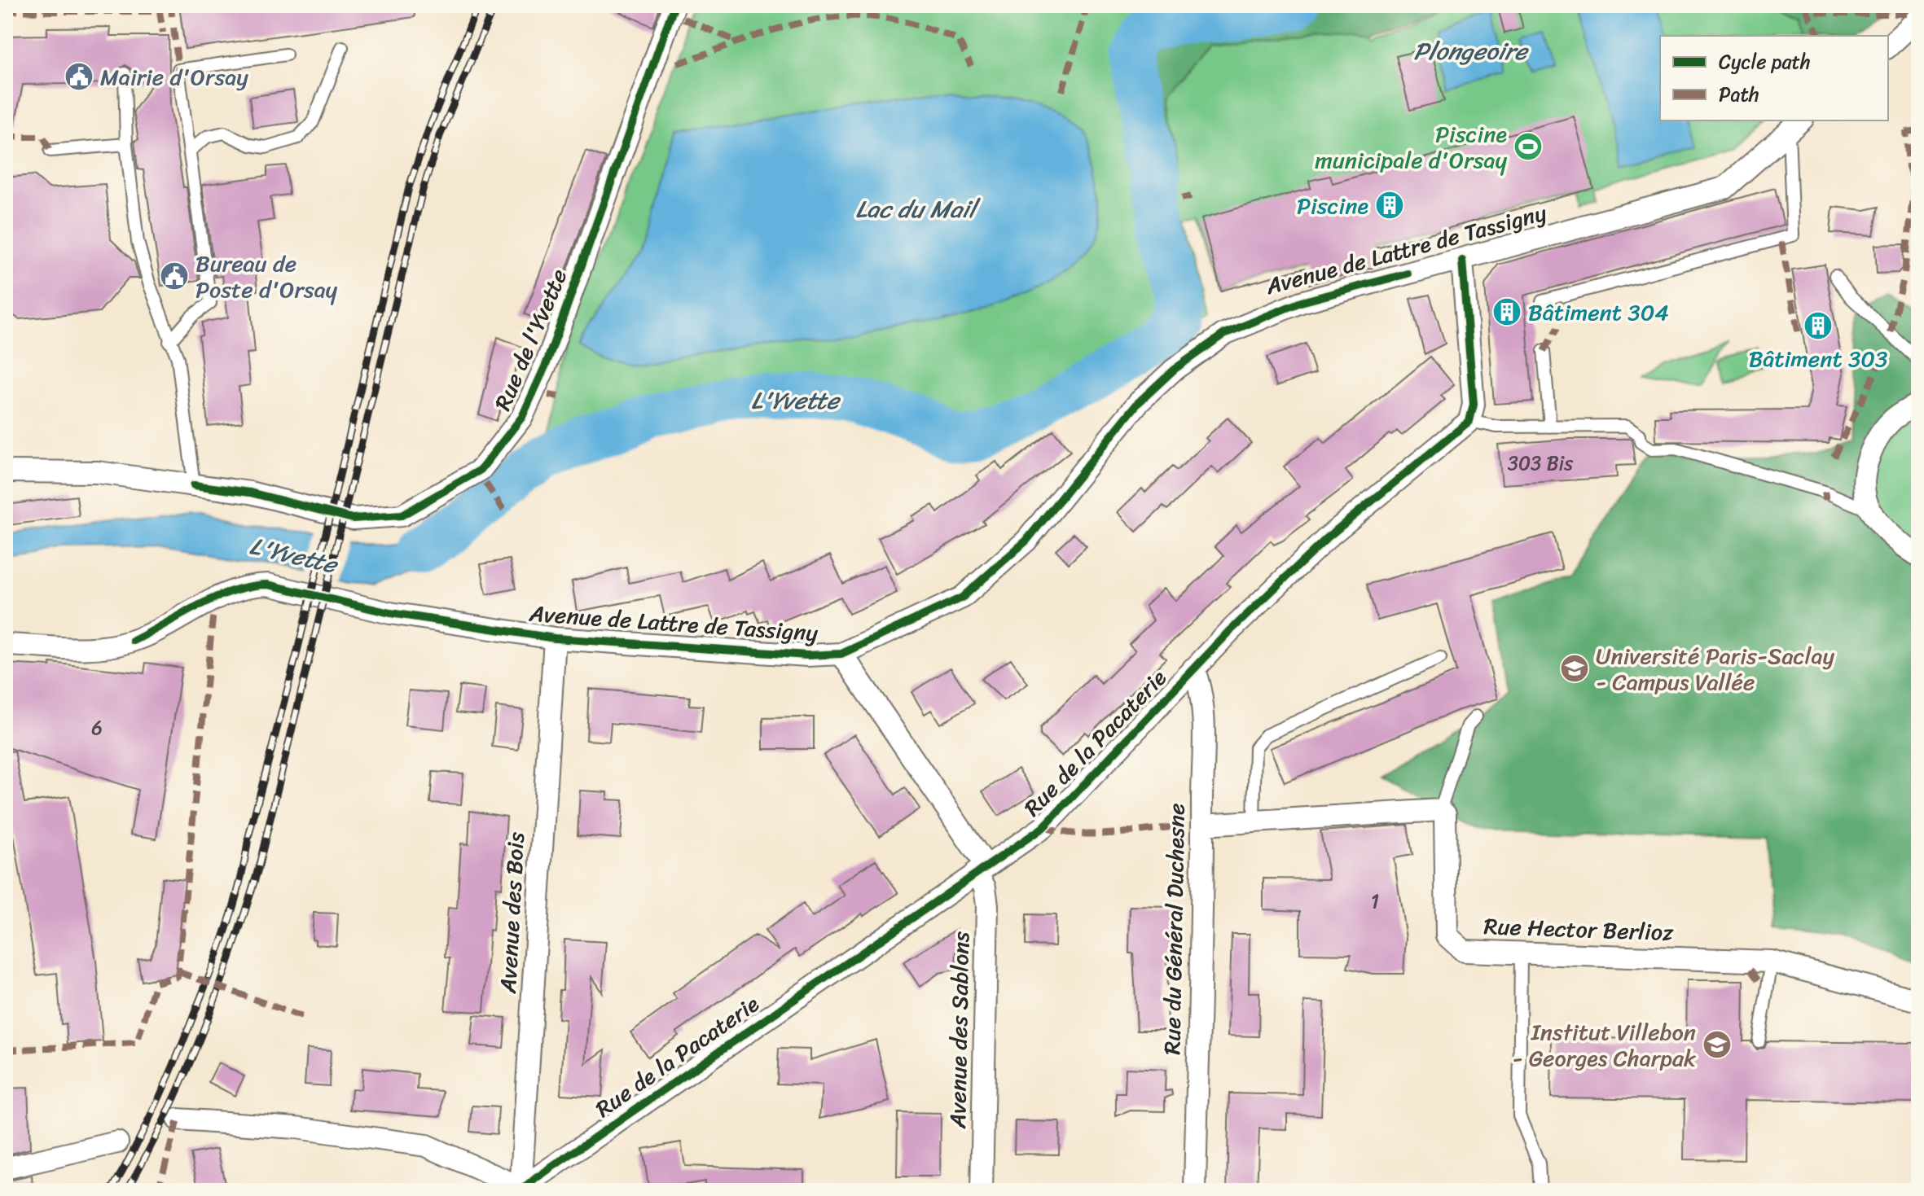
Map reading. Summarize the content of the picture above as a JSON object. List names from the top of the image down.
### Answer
{
  "streets": {
    "street": [
      "Avenue de Lattre de Tassigny",
      "Rue de l'Yvette",
      "Rue de la Pacaterie",
      "Avenue des Bois",
      "Rue du Général Duchesne",
      "Rue Hector Berlioz",
      "Avenue des Sablons"
    ]
  },
  "crossings": [
    ["Avenue de Lattre de Tassigny", "Avenue des Bois"],
    ["Avenue de Lattre de Tassigny", "Avenue des Sablons"],
    ["Rue de la Pacaterie", "Avenue des Bois"],
    ["Rue de la Pacaterie", "Rue du Général Duchesne"],
    ["Rue de la Pacaterie", "Avenue des Sablons"]
  ],
  "water": ["Plongeoire", "Lac du Mail", "L'Yvette"],
  "places": {
    "public building": ["Mairie d'Orsay", "Bureau de Poste d'Orsay"],
    "sports": ["Piscine municipale d'Orsay"],
    "building": ["Piscine", "Bâtiment 304", "Bâtiment 303"],
    "school or university": ["Université Paris-Saclay - Campus Vallée", "Institut Villebon - Georges Charpak"]
  },
  "house_numbers": ["303 Bis", "6", "1"],
  "legend": ["Cycle path", "Path"]
}
